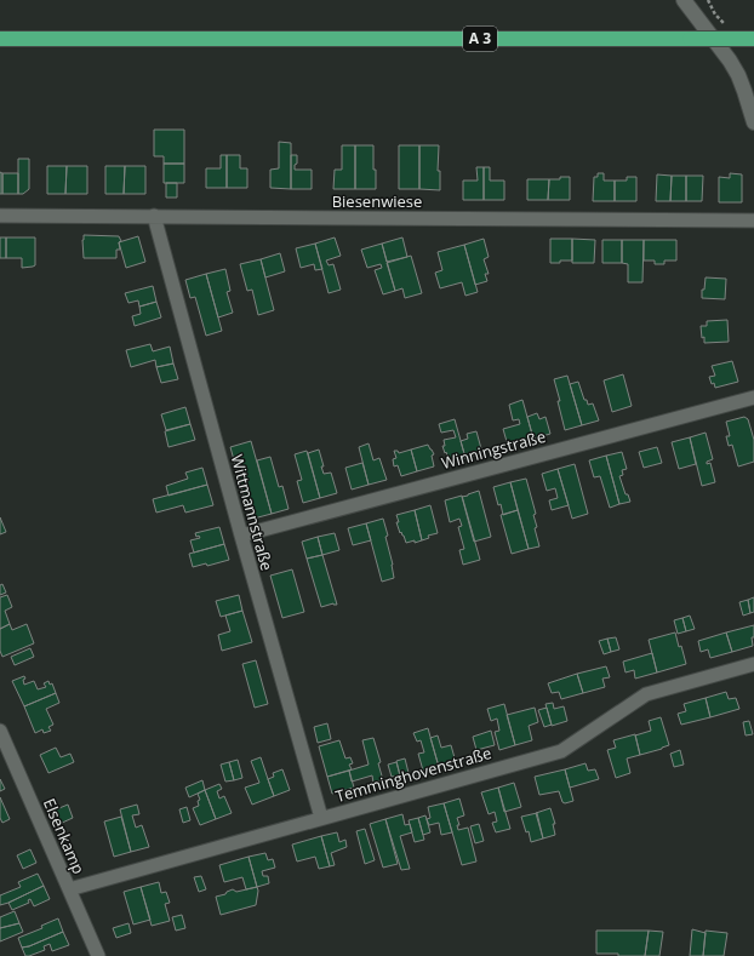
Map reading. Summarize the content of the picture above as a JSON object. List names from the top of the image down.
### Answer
{
  "streets": {
    "highway": ["A 3"],
    "street": [
      "Biesenwiese",
      "Winningstraße",
      "Wittmannstraße",
      "Temminghovenstraße",
      "Elsenkamp"
    ]
  },
  "crossings": [
    ["Biesenwiese", "Wittmannstraße"],
    ["Winningstraße", "Wittmannstraße"],
    ["Wittmannstraße", "Temminghovenstraße"],
    ["Temminghovenstraße", "Elsenkamp"]
  ]
}
